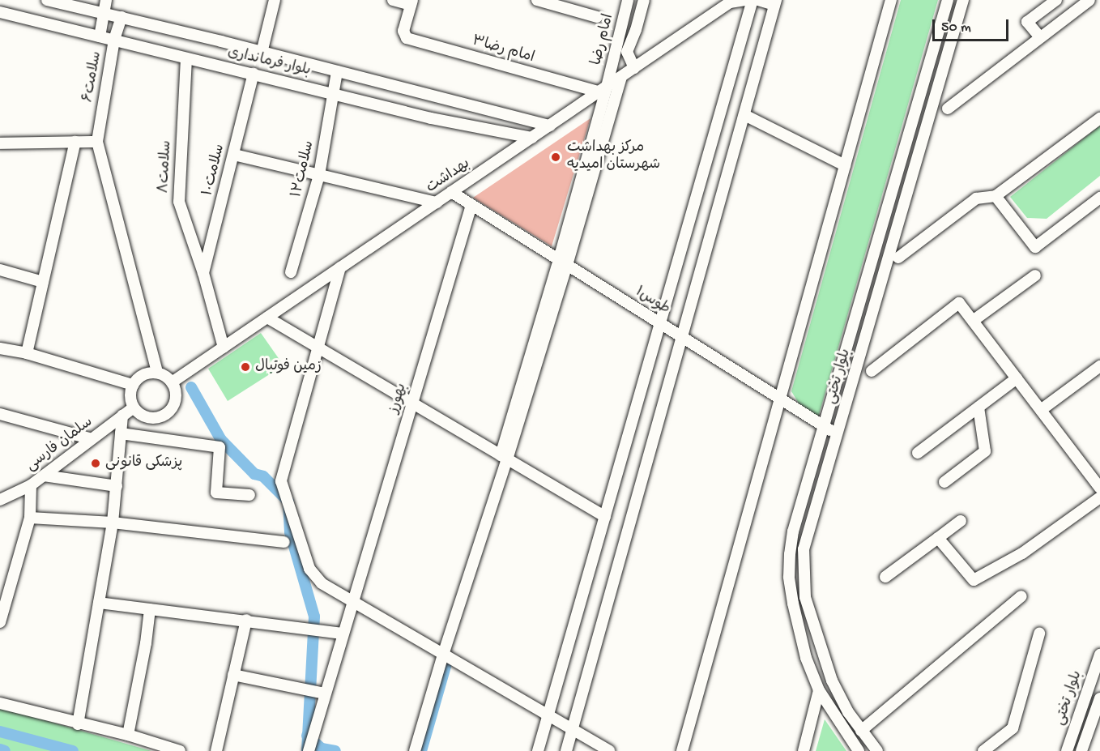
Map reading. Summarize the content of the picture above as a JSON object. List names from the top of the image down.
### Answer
{
  "streets": {
    "street": [
      "امام رضا",
      "امام رضا۳",
      "بلوار فرمانداری",
      "سلامت۶",
      "سلامت۸",
      "سلامت۱۲",
      "سلامت۱۰",
      "بهداشت",
      "طوس۱",
      "بلوار تختی",
      "بهورز",
      "سلمان فارسی"
    ]
  },
  "crossings": [
    ["امام رضا", "امام رضا۳"],
    ["امام رضا", "بهداشت"],
    ["امام رضا", "طوس۱"],
    ["امام رضا۳", "بهداشت"],
    ["بلوار فرمانداری", "سلامت۶"],
    ["بلوار فرمانداری", "سلامت۸"],
    ["بلوار فرمانداری", "سلامت۱۲"],
    ["بلوار فرمانداری", "سلامت۱۰"],
    ["بلوار فرمانداری", "بهداشت"],
    ["سلامت۸", "سلامت۱۰"],
    ["سلامت۸", "بهداشت"],
    ["بهداشت", "طوس۱"],
    ["بهداشت", "سلمان فارسی"],
    ["طوس۱", "بلوار تختی"],
    ["طوس۱", "بهورز"]
  ],
  "places": ["مرکز بهداشت شهرستان امیدیه", "زمین فوتبال", "پزشکی قانونی"],
  "scale_bar": "50 m"
}
